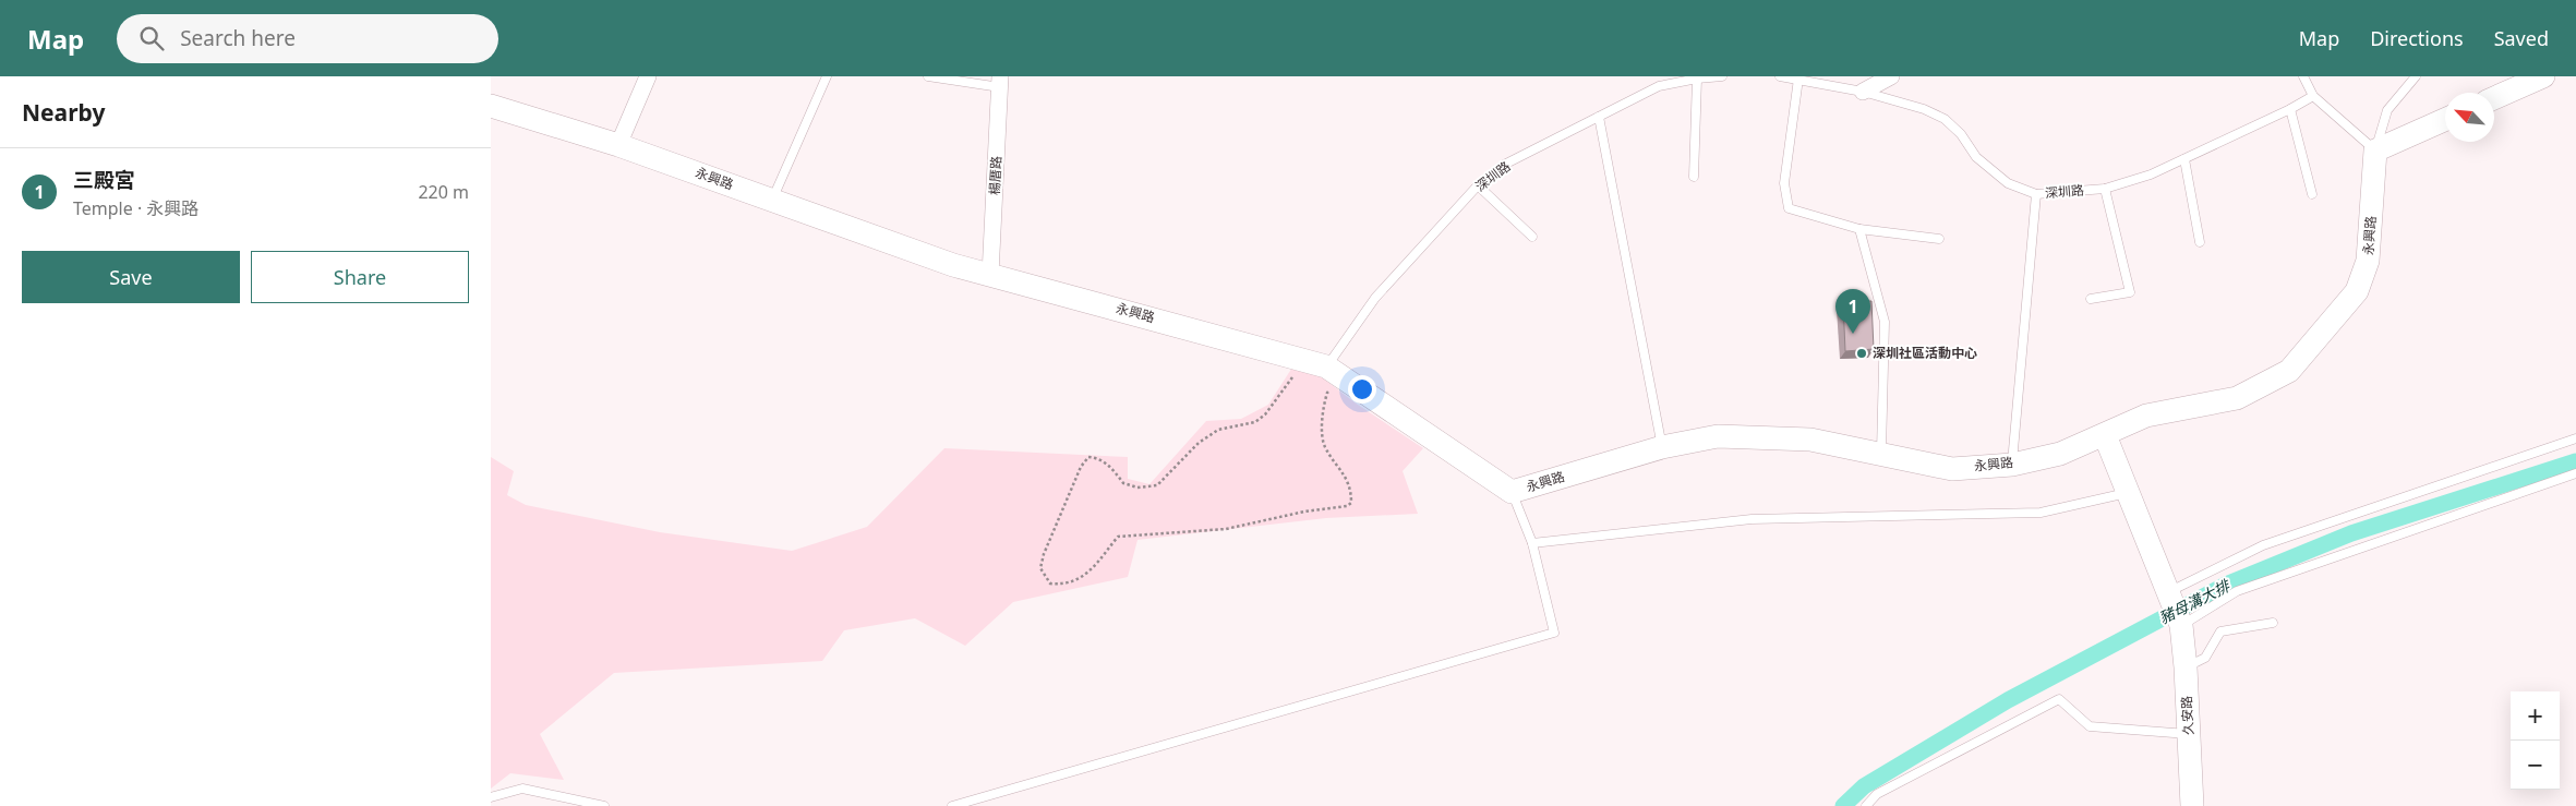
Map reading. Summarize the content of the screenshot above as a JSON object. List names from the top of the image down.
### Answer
{
  "streets": {
    "street": ["楊厝路", "永興路", "久安路"],
    "lane": ["深圳路"]
  },
  "crossings": [
    ["楊厝路", "永興路"],
    ["深圳路", "永興路"],
    ["永興路", "久安路"]
  ],
  "water": ["豬母溝大排"],
  "places": ["深圳社區活動中心"],
  "north": "top left",
  "page": {
    "header": "Map",
    "search": "Search here",
    "nav": ["Map", "Directions", "Saved"],
    "heading": "Nearby",
    "list": [
      {
        "mark": "1",
        "name": "三殿宮",
        "note": "Temple · 永興路",
        "value": "220 m"
      }
    ],
    "buttons": ["Save", "Share"],
    "pins": "1",
    "map_buttons": ["+", "−"]
  }
}
